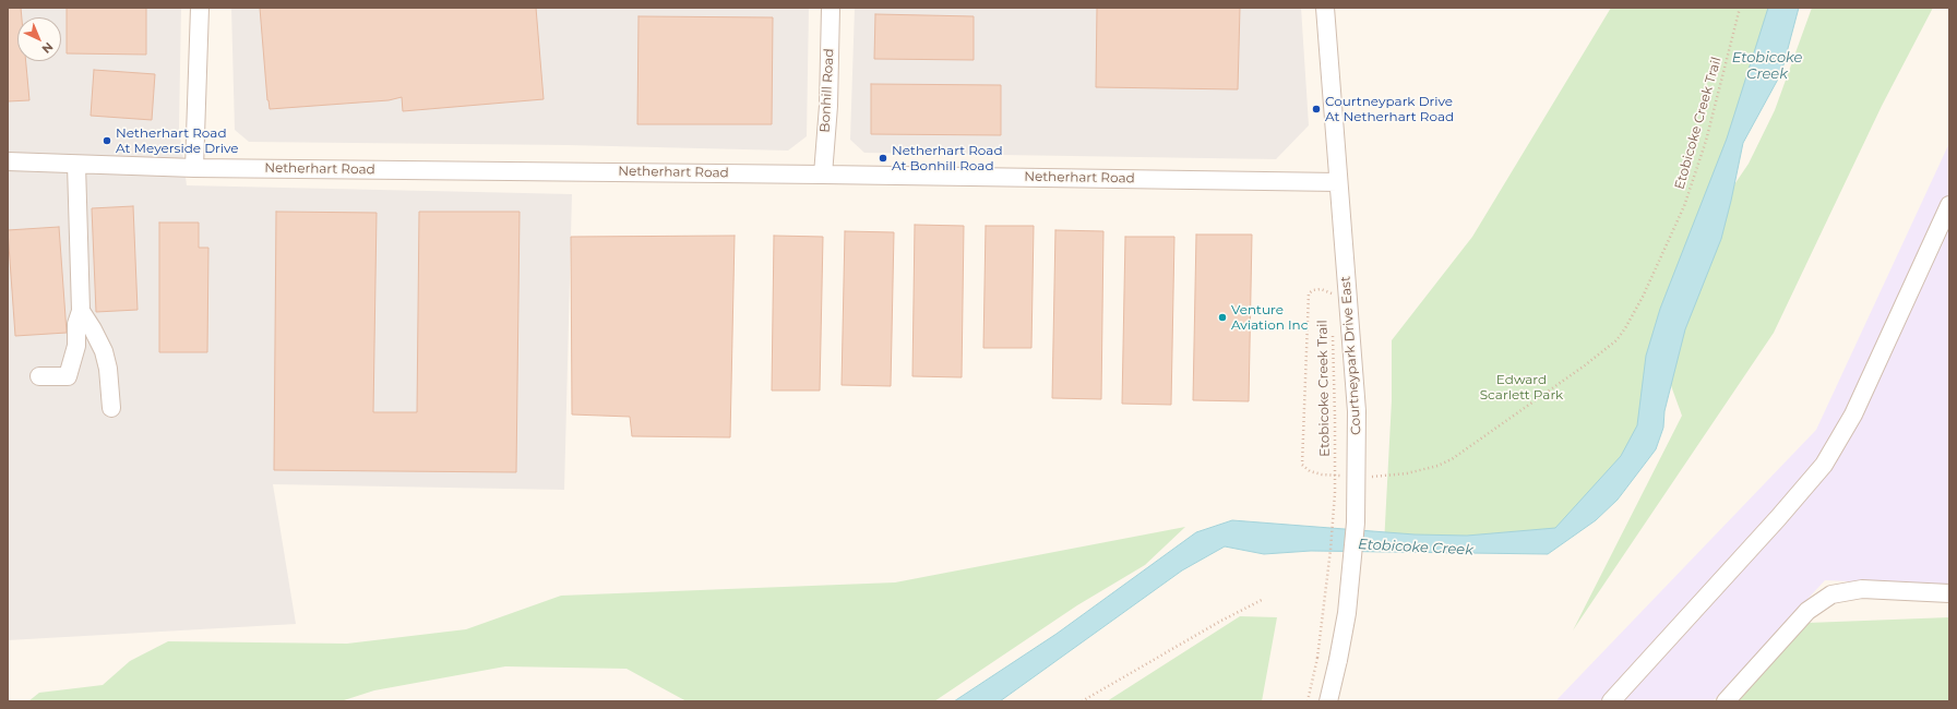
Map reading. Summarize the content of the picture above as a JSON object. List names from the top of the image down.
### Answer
{
  "streets": {
    "street": ["Bonhill Road", "Netherhart Road", "Courtneypark Drive East"],
    "path": ["Etobicoke Creek Trail"]
  },
  "crossings": [
    ["Bonhill Road", "Netherhart Road"],
    ["Netherhart Road", "Courtneypark Drive East"]
  ],
  "water": ["Etobicoke Creek"],
  "parks": ["Edward Scarlett Park"],
  "places": [
    "Courtneypark Drive At Netherhart Road",
    "Netherhart Road At Meyerside Drive",
    "Netherhart Road At Bonhill Road",
    "Venture Aviation Inc"
  ],
  "north": "bottom right"
}
